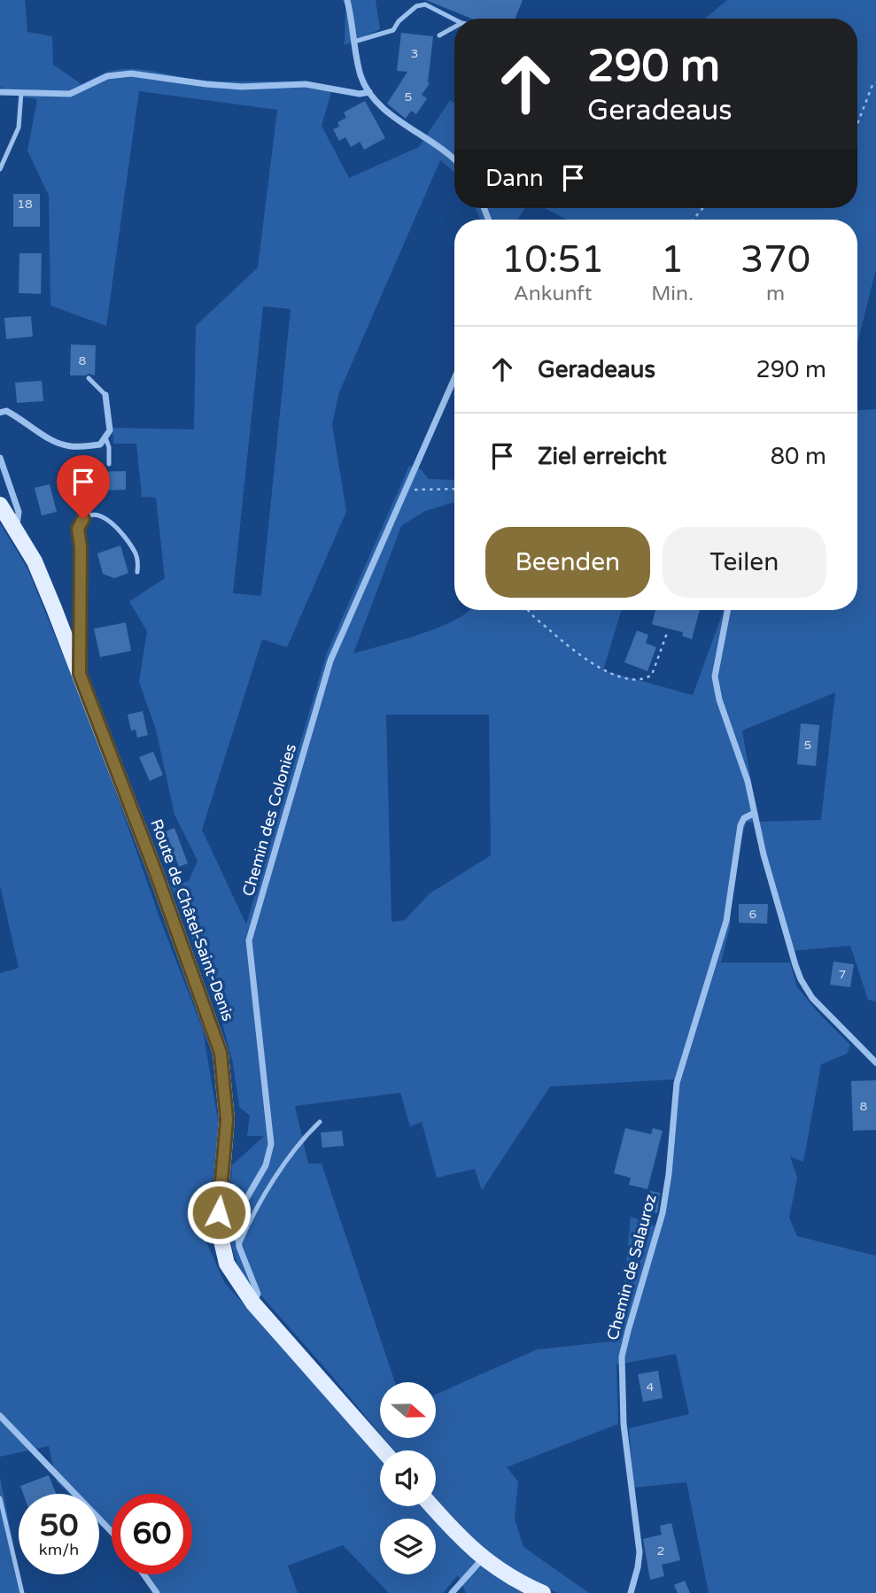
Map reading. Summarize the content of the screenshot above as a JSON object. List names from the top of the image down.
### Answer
{
  "streets": {
    "main road": ["Route de Châtel-Saint-Denis"],
    "street": ["Chemin des Colonies", "Chemin de Salauroz"]
  },
  "crossings": [
    ["Chemin des Colonies", "Route de Châtel-Saint-Denis"]
  ],
  "house_numbers": [
    "3",
    "5",
    "18",
    "8",
    "5",
    "6",
    "7",
    "8",
    "4",
    "2"
  ],
  "north": "right",
  "page": {
    "turn": ["290 m", "Geradeaus"],
    "then": "Dann",
    "eta": [
      "10:51",
      "Ankunft",
      "1",
      "Min.",
      "370",
      "m"
    ],
    "list": [
      {
        "name": "Geradeaus",
        "value": "290 m"
      },
      {
        "name": "Ziel erreicht",
        "value": "80 m"
      }
    ],
    "buttons": ["Beenden", "Teilen"],
    "speed": "50 km/h",
    "limit": "60"
  }
}
